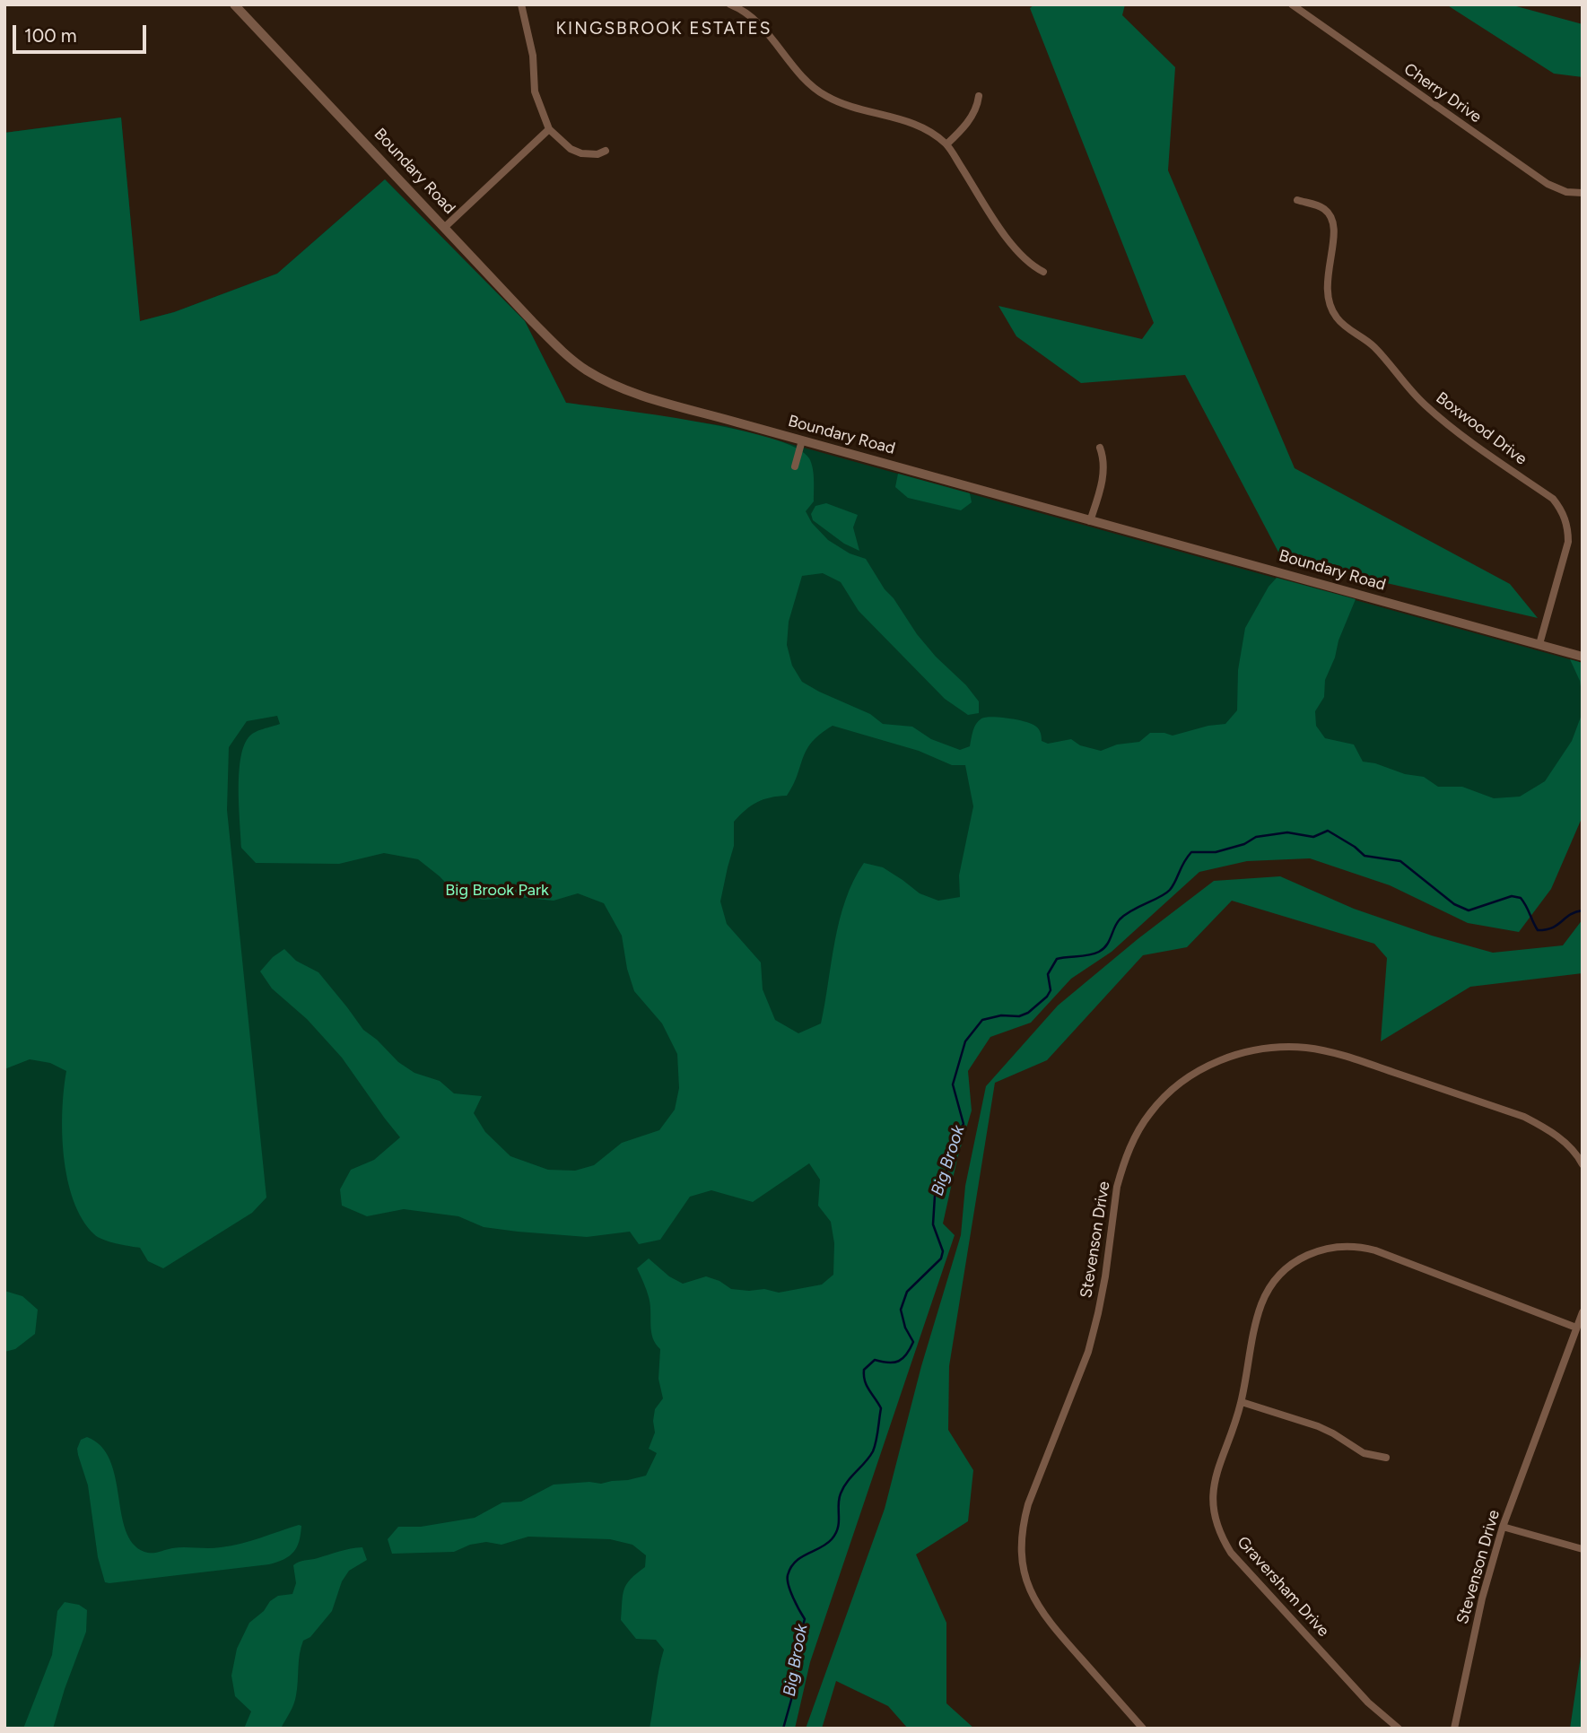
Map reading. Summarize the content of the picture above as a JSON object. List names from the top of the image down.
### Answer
{
  "streets": {
    "street": [
      "Cherry Drive",
      "Boundary Road",
      "Boxwood Drive",
      "Stevenson Drive",
      "Graversham Drive"
    ]
  },
  "crossings": [
    ["Boundary Road", "Boxwood Drive"],
    ["Stevenson Drive", "Graversham Drive"]
  ],
  "districts": ["KINGSBROOK ESTATES"],
  "water": ["Big Brook"],
  "parks": ["Big Brook Park"],
  "scale_bar": "100 m"
}
